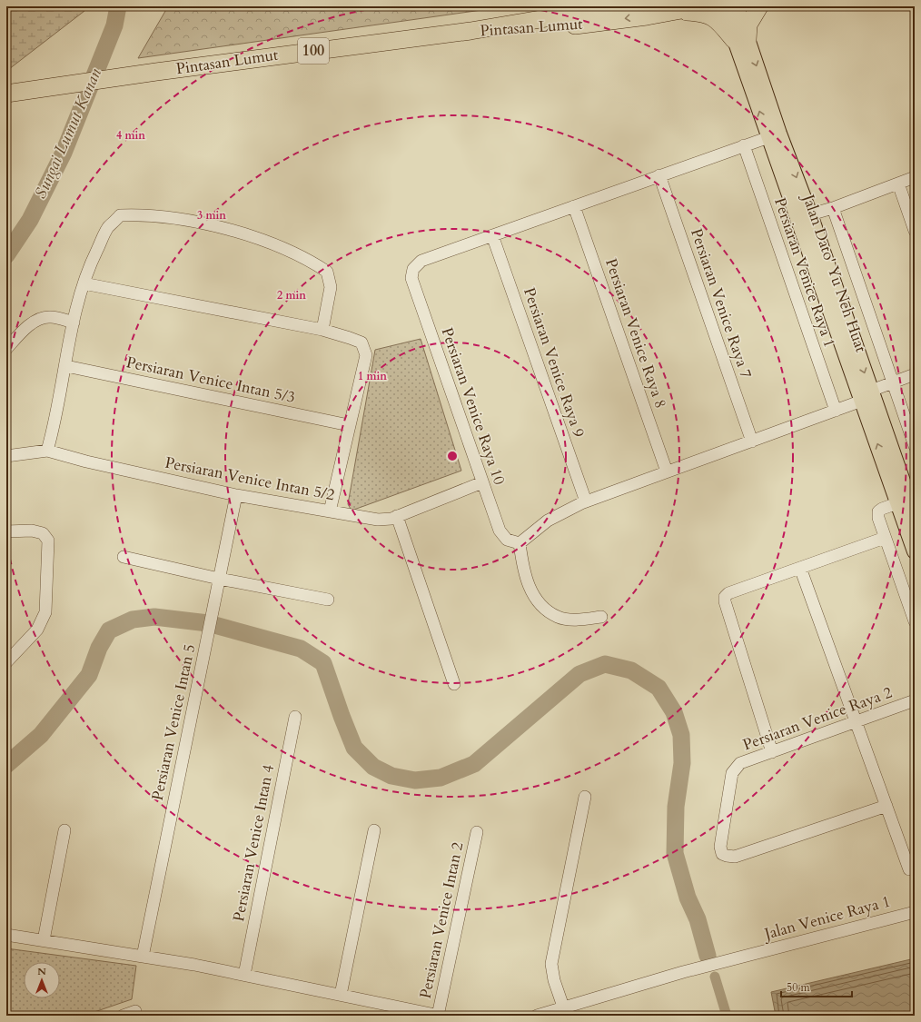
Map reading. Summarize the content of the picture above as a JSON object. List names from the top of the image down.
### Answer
{
  "streets": {
    "highway": ["Pintasan Lumut", "100"],
    "main road": ["Jalan Dato' Yu Neh Huat"],
    "street": [
      "Persiaran Venice Raya 1",
      "Persiaran Venice Raya 7",
      "Persiaran Venice Raya 8",
      "Persiaran Venice Raya 9",
      "Persiaran Venice Intan 5/3",
      "Persiaran Venice Raya 10",
      "Persiaran Venice Intan 5/2",
      "Persiaran Venice Raya 2",
      "Persiaran Venice Intan 5",
      "Persiaran Venice Intan 4",
      "Jalan Venice Raya 1",
      "Persiaran Venice Intan 2"
    ]
  },
  "crossings": [
    ["Persiaran Venice Raya 9", "Persiaran Venice Raya 10"],
    ["Persiaran Venice Raya 10", "Persiaran Venice Intan 5/2"],
    ["Persiaran Venice Intan 5/2", "Persiaran Venice Intan 5"]
  ],
  "water": ["Sungai Lumut Kanan"],
  "scale_bar": "50 m",
  "north": "top",
  "rings": [
    "4 min",
    "3 min",
    "2 min",
    "1 min"
  ]
}
